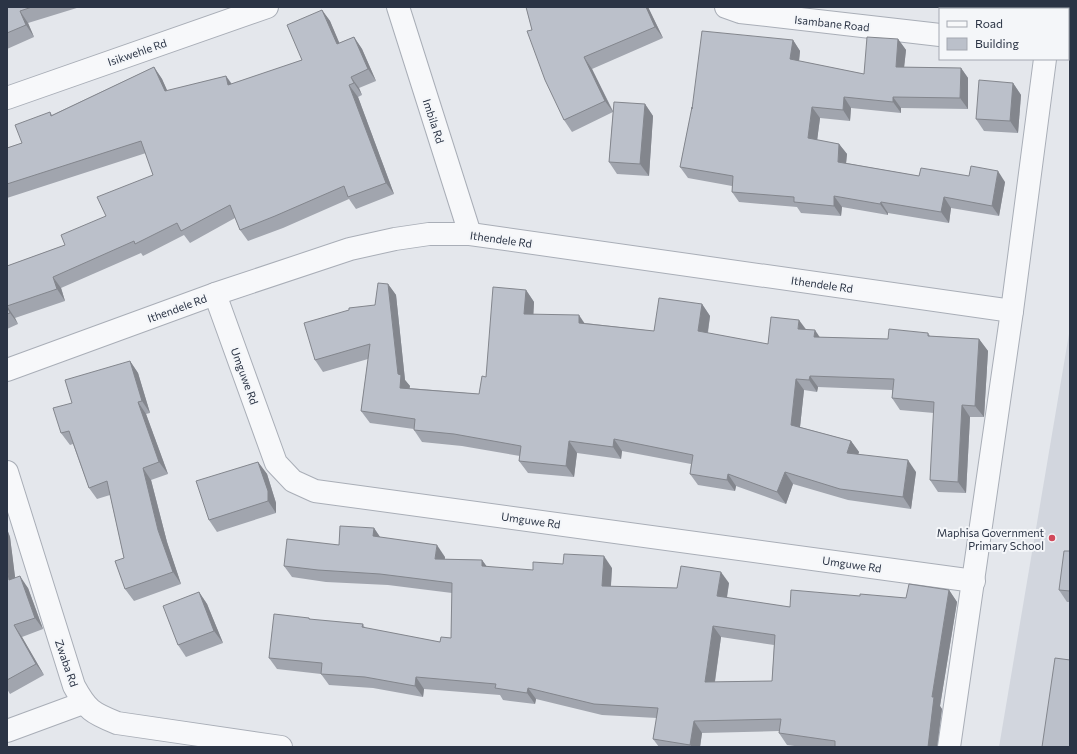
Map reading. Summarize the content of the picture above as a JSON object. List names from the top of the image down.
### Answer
{
  "streets": {
    "street": [
      "Isambane Road",
      "Isikwehle Rd",
      "Imbila Rd",
      "Ithendele Rd",
      "Umguwe Rd",
      "Zwaba Rd"
    ]
  },
  "crossings": [
    ["Imbila Rd", "Ithendele Rd"],
    ["Ithendele Rd", "Umguwe Rd"]
  ],
  "places": ["Maphisa Government Primary School"],
  "legend": ["Road", "Building"]
}
